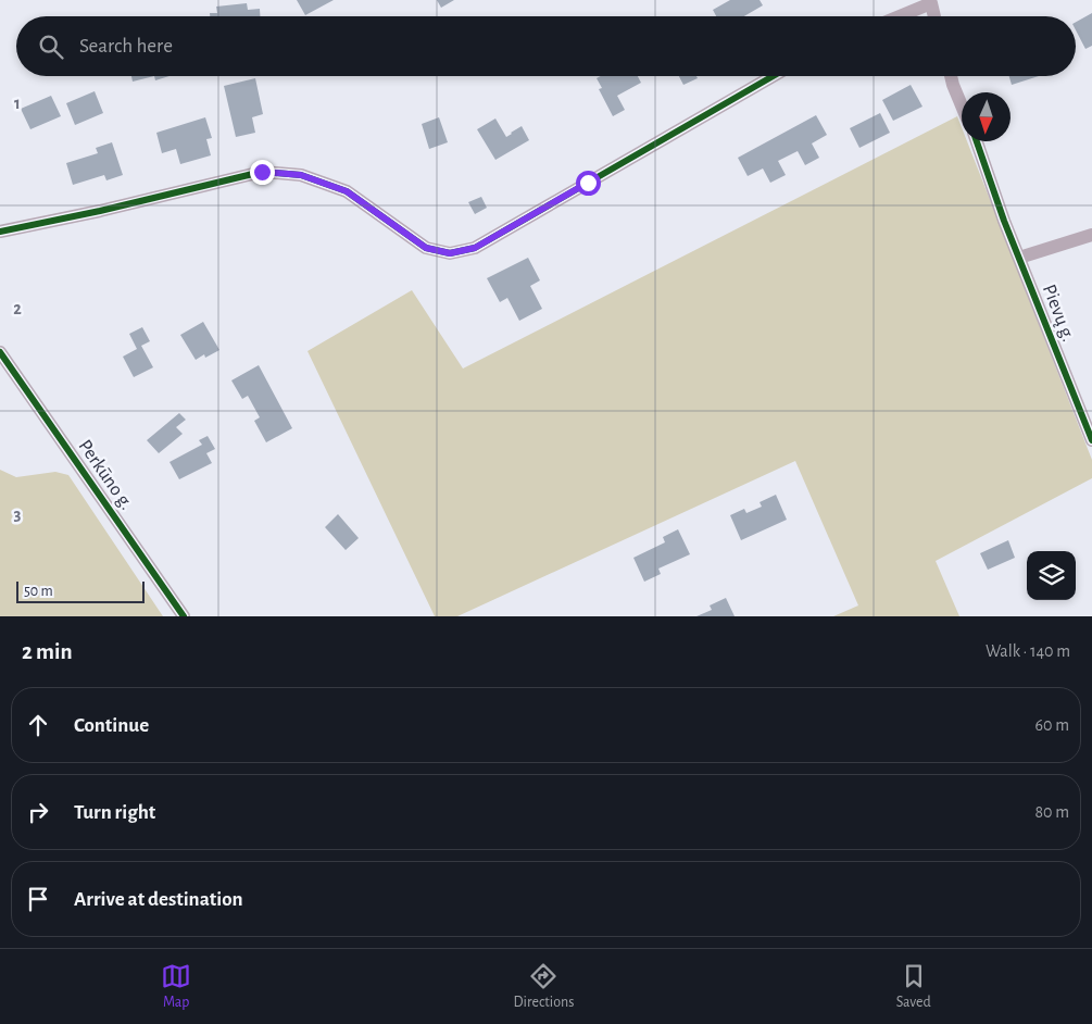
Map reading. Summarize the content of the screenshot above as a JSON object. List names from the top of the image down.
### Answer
{
  "streets": {
    "street": ["Pievų g.", "Perkūno g."]
  },
  "scale_bar": "50 m",
  "north": "bottom",
  "page": {
    "search": "Search here",
    "scale": "50 m",
    "heading": ["2 min", "Walk · 140 m"],
    "list": [
      ["Continue", "60 m"],
      ["Turn right", "80 m"],
      "Arrive at destination"
    ],
    "nav": ["Map", "Directions", "Saved"]
  },
  "grid": {
    "rows": ["1", "2", "3"]
  }
}
